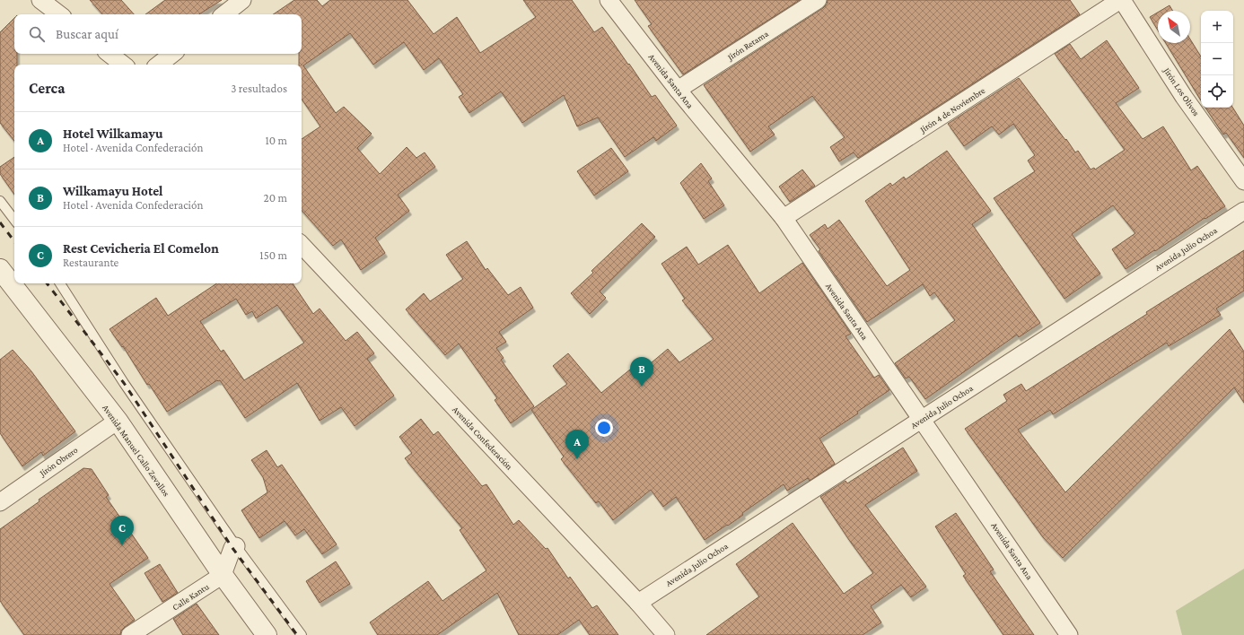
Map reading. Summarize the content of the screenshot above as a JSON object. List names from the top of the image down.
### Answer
{
  "streets": {
    "street": [
      "Jirón Retama",
      "Avenida Santa Ana",
      "Jirón Los Olivos",
      "Jirón 4 de Noviembre",
      "Avenida Julio Ochoa",
      "Avenida Confederación",
      "Avenida Manuel Callo Zevallos",
      "Jirón Obrero",
      "Calle Kantu"
    ]
  },
  "crossings": [
    ["Jirón Retama", "Avenida Santa Ana"],
    ["Avenida Santa Ana", "Jirón 4 de Noviembre"],
    ["Avenida Santa Ana", "Avenida Julio Ochoa"],
    ["Jirón Los Olivos", "Jirón 4 de Noviembre"],
    ["Avenida Julio Ochoa", "Avenida Confederación"],
    ["Avenida Manuel Callo Zevallos", "Jirón Obrero"],
    ["Avenida Manuel Callo Zevallos", "Calle Kantu"]
  ],
  "north": "top left",
  "page": {
    "map_buttons": ["+", "−"],
    "search": "Buscar aquí",
    "heading": ["Cerca", "3 resultados"],
    "list": [
      {
        "mark": "A",
        "name": "Hotel Wilkamayu",
        "note": "Hotel · Avenida Confederación",
        "value": "10 m"
      },
      {
        "mark": "B",
        "name": "Wilkamayu Hotel",
        "note": "Hotel · Avenida Confederación",
        "value": "20 m"
      },
      {
        "mark": "C",
        "name": "Rest Cevicheria El Comelon",
        "note": "Restaurante",
        "value": "150 m"
      }
    ],
    "pins": ["B", "A", "C"]
  }
}
